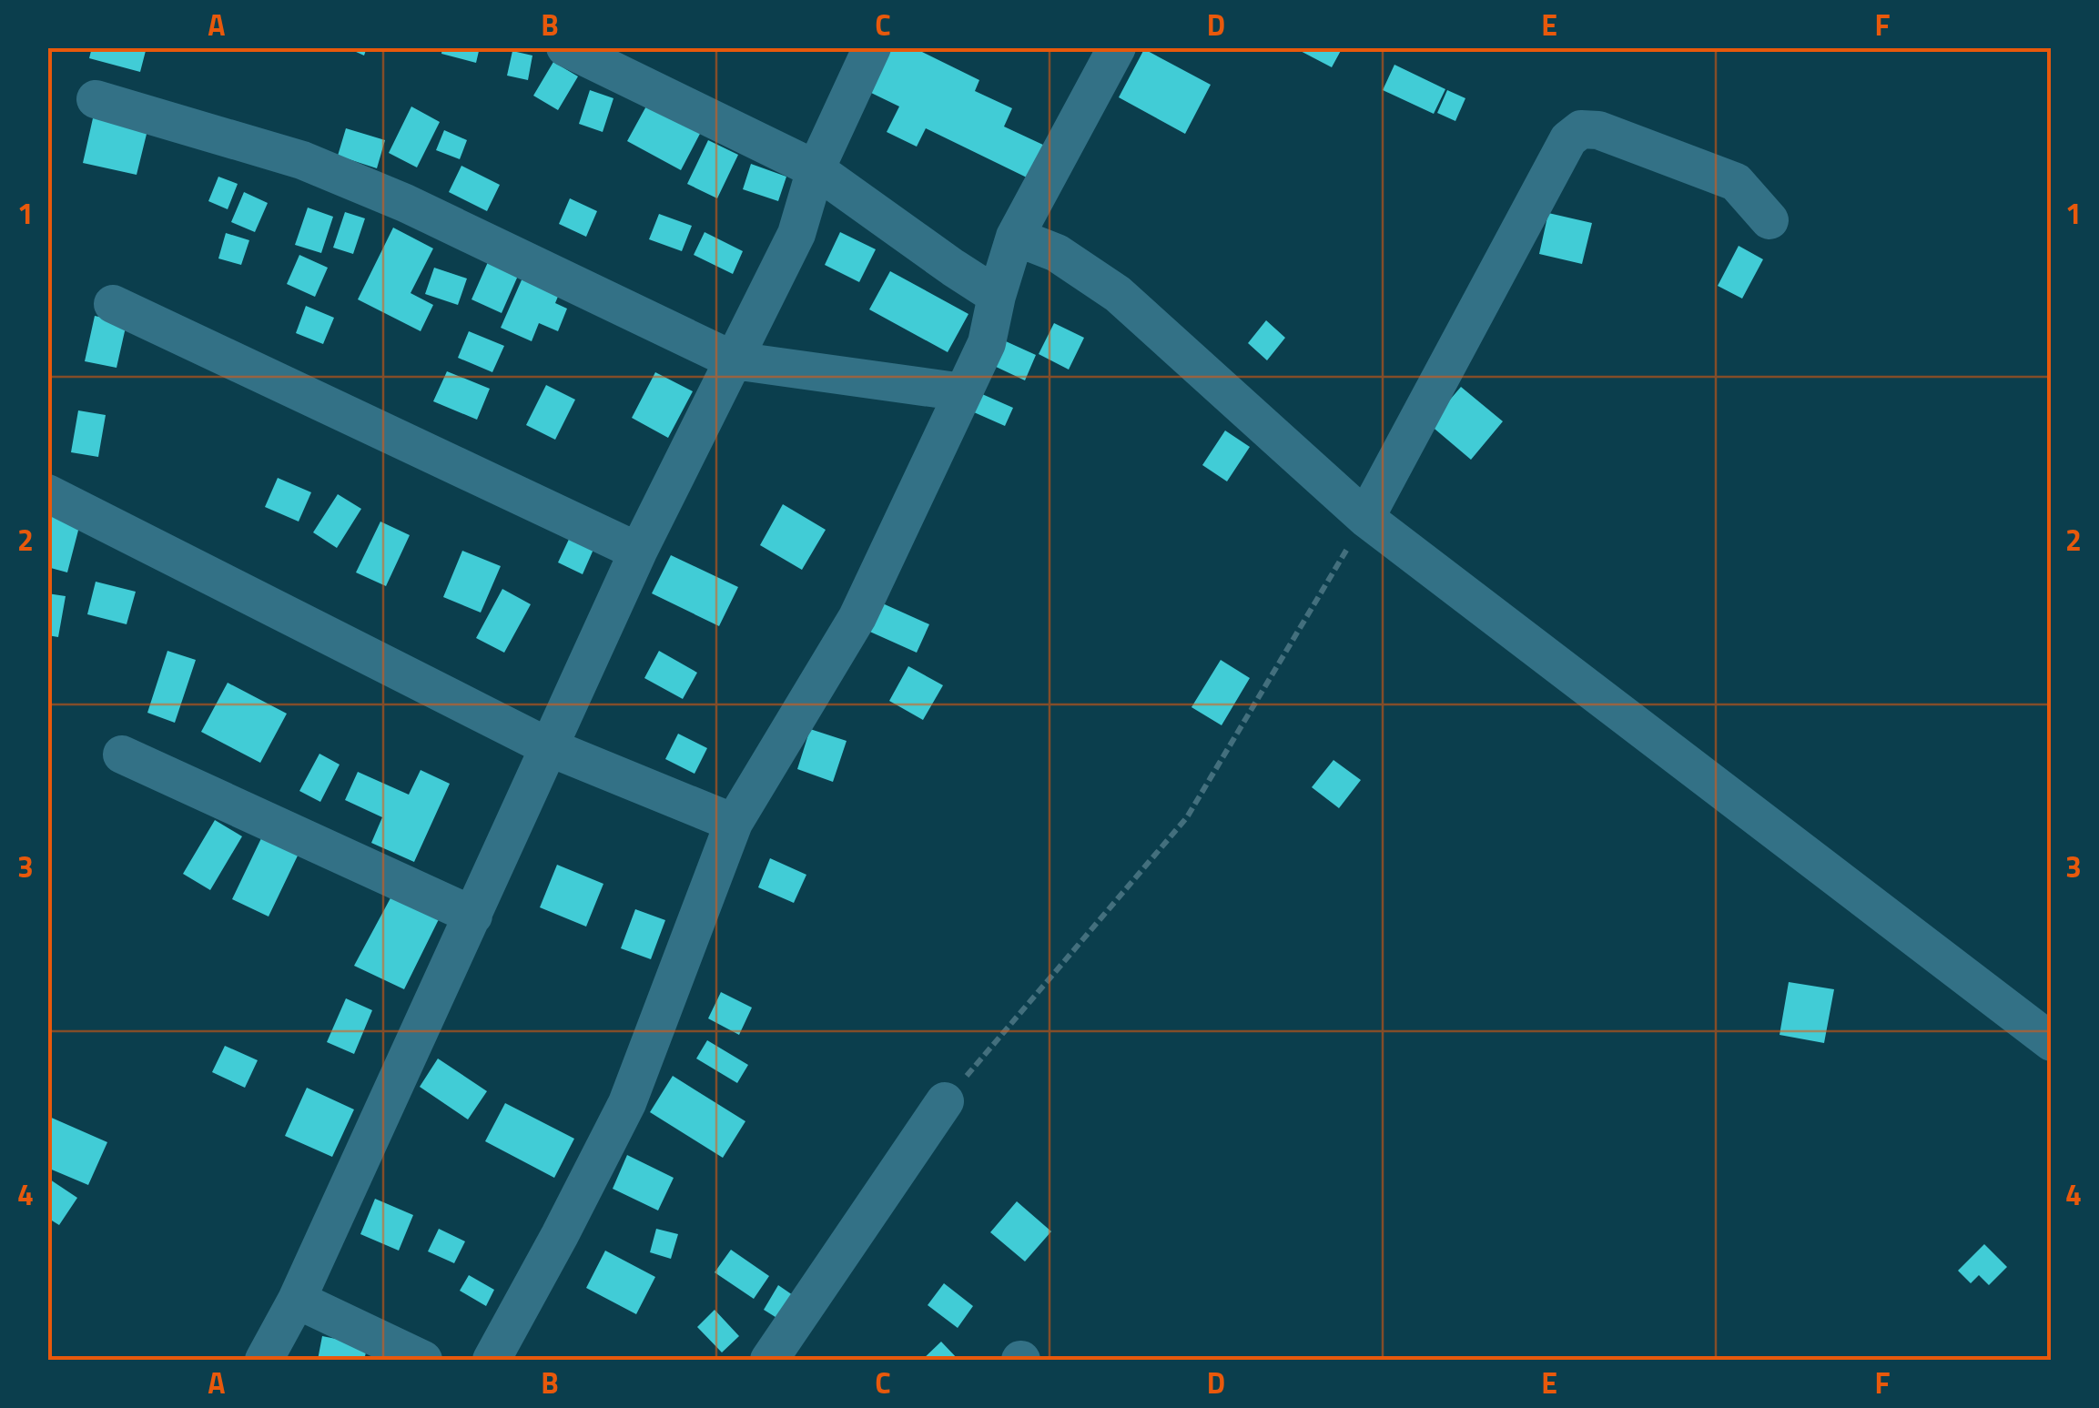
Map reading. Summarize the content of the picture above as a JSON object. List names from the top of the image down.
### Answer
{
  "grid": {
    "columns": [
      "A",
      "B",
      "C",
      "D",
      "E",
      "F"
    ],
    "rows": [
      "1",
      "2",
      "3",
      "4"
    ]
  }
}
